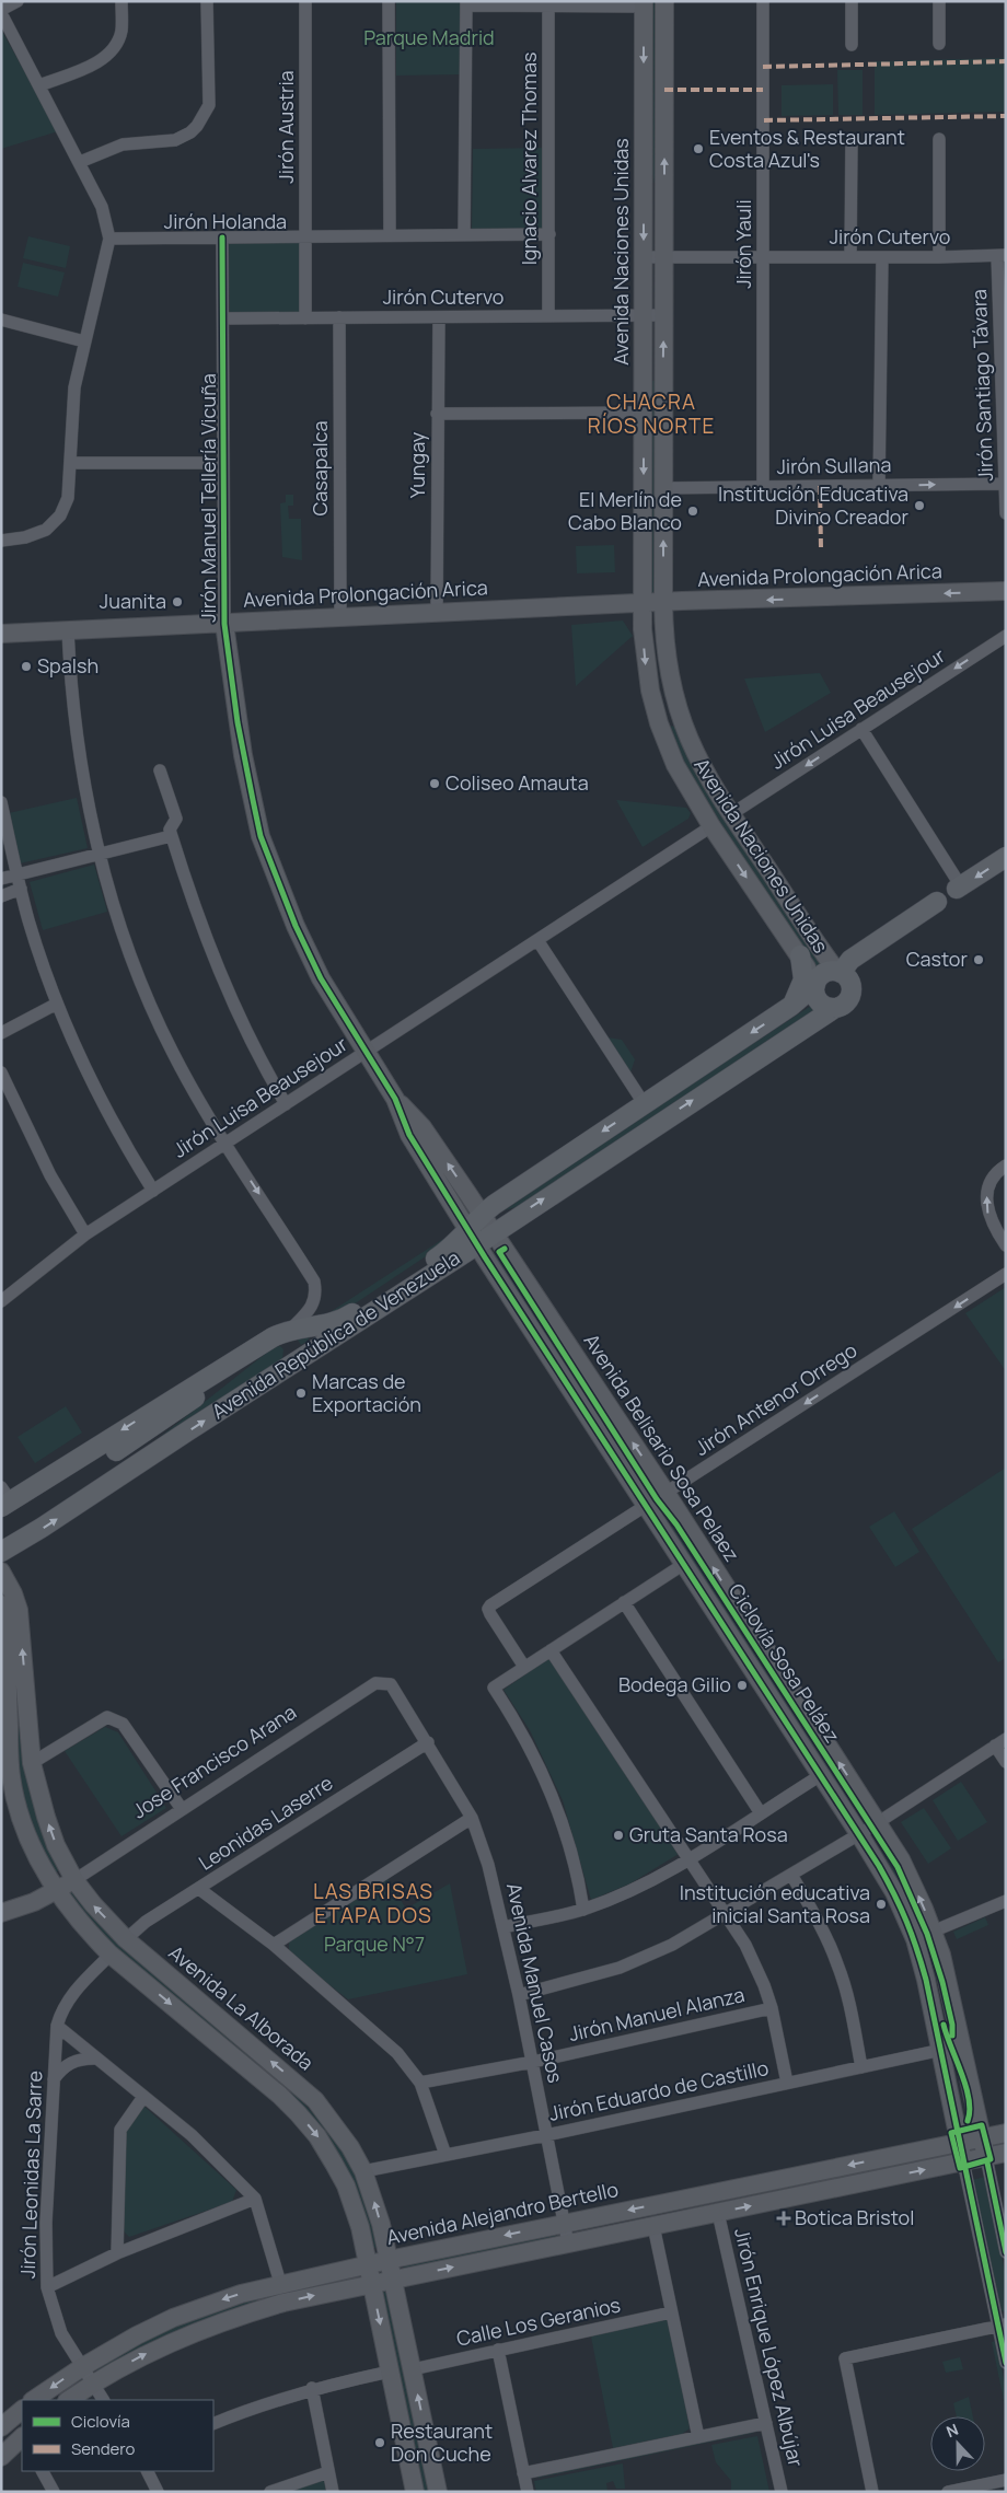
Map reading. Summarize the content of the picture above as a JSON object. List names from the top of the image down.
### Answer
{
  "streets": {
    "main road": [
      "Avenida Naciones Unidas",
      "Jirón Manuel Tellería Vicuña",
      "Avenida Prolongación Arica",
      "Avenida República de Venezuela",
      "Avenida Belisario Sosa Pelaez",
      "Jose Francisco Arana",
      "Avenida La Alborada",
      "Avenida Alejandro Bertello"
    ],
    "street": [
      "Jirón Austria",
      "Ignacio Alvarez Thomas",
      "Jirón Holanda",
      "Jirón Cutervo",
      "Jirón Yauli",
      "Jirón Santiago Távara",
      "Yungay",
      "Jirón Sullana",
      "Casapalca",
      "Jirón Luisa Beausejour",
      "Jirón Antenor Orrego",
      "Leonidas Laserre",
      "Avenida Manuel Casos",
      "Jirón Manuel Alanza",
      "Jirón Eduardo de Castillo",
      "Jirón Leonidas La Sarre",
      "Calle Los Geranios",
      "Jirón Enrique López Albújar"
    ],
    "cycle path": ["Ciclovía Sosa Peláez"]
  },
  "crossings": [
    ["Jirón Austria", "Jirón Holanda"],
    ["Jirón Austria", "Jirón Cutervo"],
    ["Ignacio Alvarez Thomas", "Jirón Holanda"],
    ["Ignacio Alvarez Thomas", "Jirón Cutervo"],
    ["Jirón Holanda", "Jirón Manuel Tellería Vicuña"],
    ["Jirón Cutervo", "Jirón Yauli"],
    ["Jirón Cutervo", "Avenida Naciones Unidas"],
    ["Jirón Cutervo", "Jirón Santiago Távara"],
    ["Jirón Cutervo", "Yungay"],
    ["Jirón Cutervo", "Casapalca"],
    ["Jirón Cutervo", "Jirón Manuel Tellería Vicuña"],
    ["Jirón Yauli", "Jirón Sullana"],
    ["Avenida Naciones Unidas", "Jirón Sullana"],
    ["Avenida Naciones Unidas", "Avenida Prolongación Arica"],
    ["Avenida Naciones Unidas", "Jirón Luisa Beausejour"],
    ["Avenida Naciones Unidas", "Avenida República de Venezuela"],
    ["Jirón Santiago Távara", "Jirón Sullana"],
    ["Yungay", "Avenida Prolongación Arica"],
    ["Casapalca", "Avenida Prolongación Arica"],
    ["Jirón Manuel Tellería Vicuña", "Avenida Prolongación Arica"],
    ["Jirón Manuel Tellería Vicuña", "Jirón Luisa Beausejour"],
    ["Jirón Manuel Tellería Vicuña", "Avenida República de Venezuela"],
    ["Jirón Manuel Tellería Vicuña", "Avenida Belisario Sosa Pelaez"],
    ["Avenida República de Venezuela", "Avenida Belisario Sosa Pelaez"],
    ["Jirón Antenor Orrego", "Avenida Belisario Sosa Pelaez"],
    ["Avenida Belisario Sosa Pelaez", "Jirón Eduardo de Castillo"],
    ["Avenida Belisario Sosa Pelaez", "Avenida Alejandro Bertello"],
    ["Jose Francisco Arana", "Leonidas Laserre"],
    ["Jose Francisco Arana", "Avenida Manuel Casos"],
    ["Jose Francisco Arana", "Avenida La Alborada"],
    ["Leonidas Laserre", "Avenida Manuel Casos"],
    ["Leonidas Laserre", "Avenida La Alborada"],
    ["Avenida Manuel Casos", "Jirón Manuel Alanza"],
    ["Avenida Manuel Casos", "Jirón Eduardo de Castillo"],
    ["Avenida Manuel Casos", "Avenida Alejandro Bertello"],
    ["Avenida La Alborada", "Jirón Eduardo de Castillo"],
    ["Avenida La Alborada", "Avenida Alejandro Bertello"],
    ["Avenida La Alborada", "Calle Los Geranios"],
    ["Jirón Leonidas La Sarre", "Avenida Alejandro Bertello"]
  ],
  "one_way": ["Jirón Sullana", "Jirón Antenor Orrego"],
  "districts": ["CHACRA RÍOS NORTE", "LAS BRISAS ETAPA DOS"],
  "parks": ["Parque Madrid", "Parque N°7"],
  "places": {
    "other": [
      "Eventos & Restaurant Costa Azul's",
      "Institución Educativa Divino Creador",
      "El Merlín de Cabo Blanco",
      "Juanita",
      "Spalsh",
      "Coliseo Amauta",
      "Castor",
      "Marcas de Exportación",
      "Bodega Gilio",
      "Gruta Santa Rosa",
      "Institución educativa inicial Santa Rosa",
      "Restaurant Don Cuche"
    ],
    "health": ["Botica Bristol"]
  },
  "legend": ["Ciclovía", "Sendero"],
  "north": "top"
}
